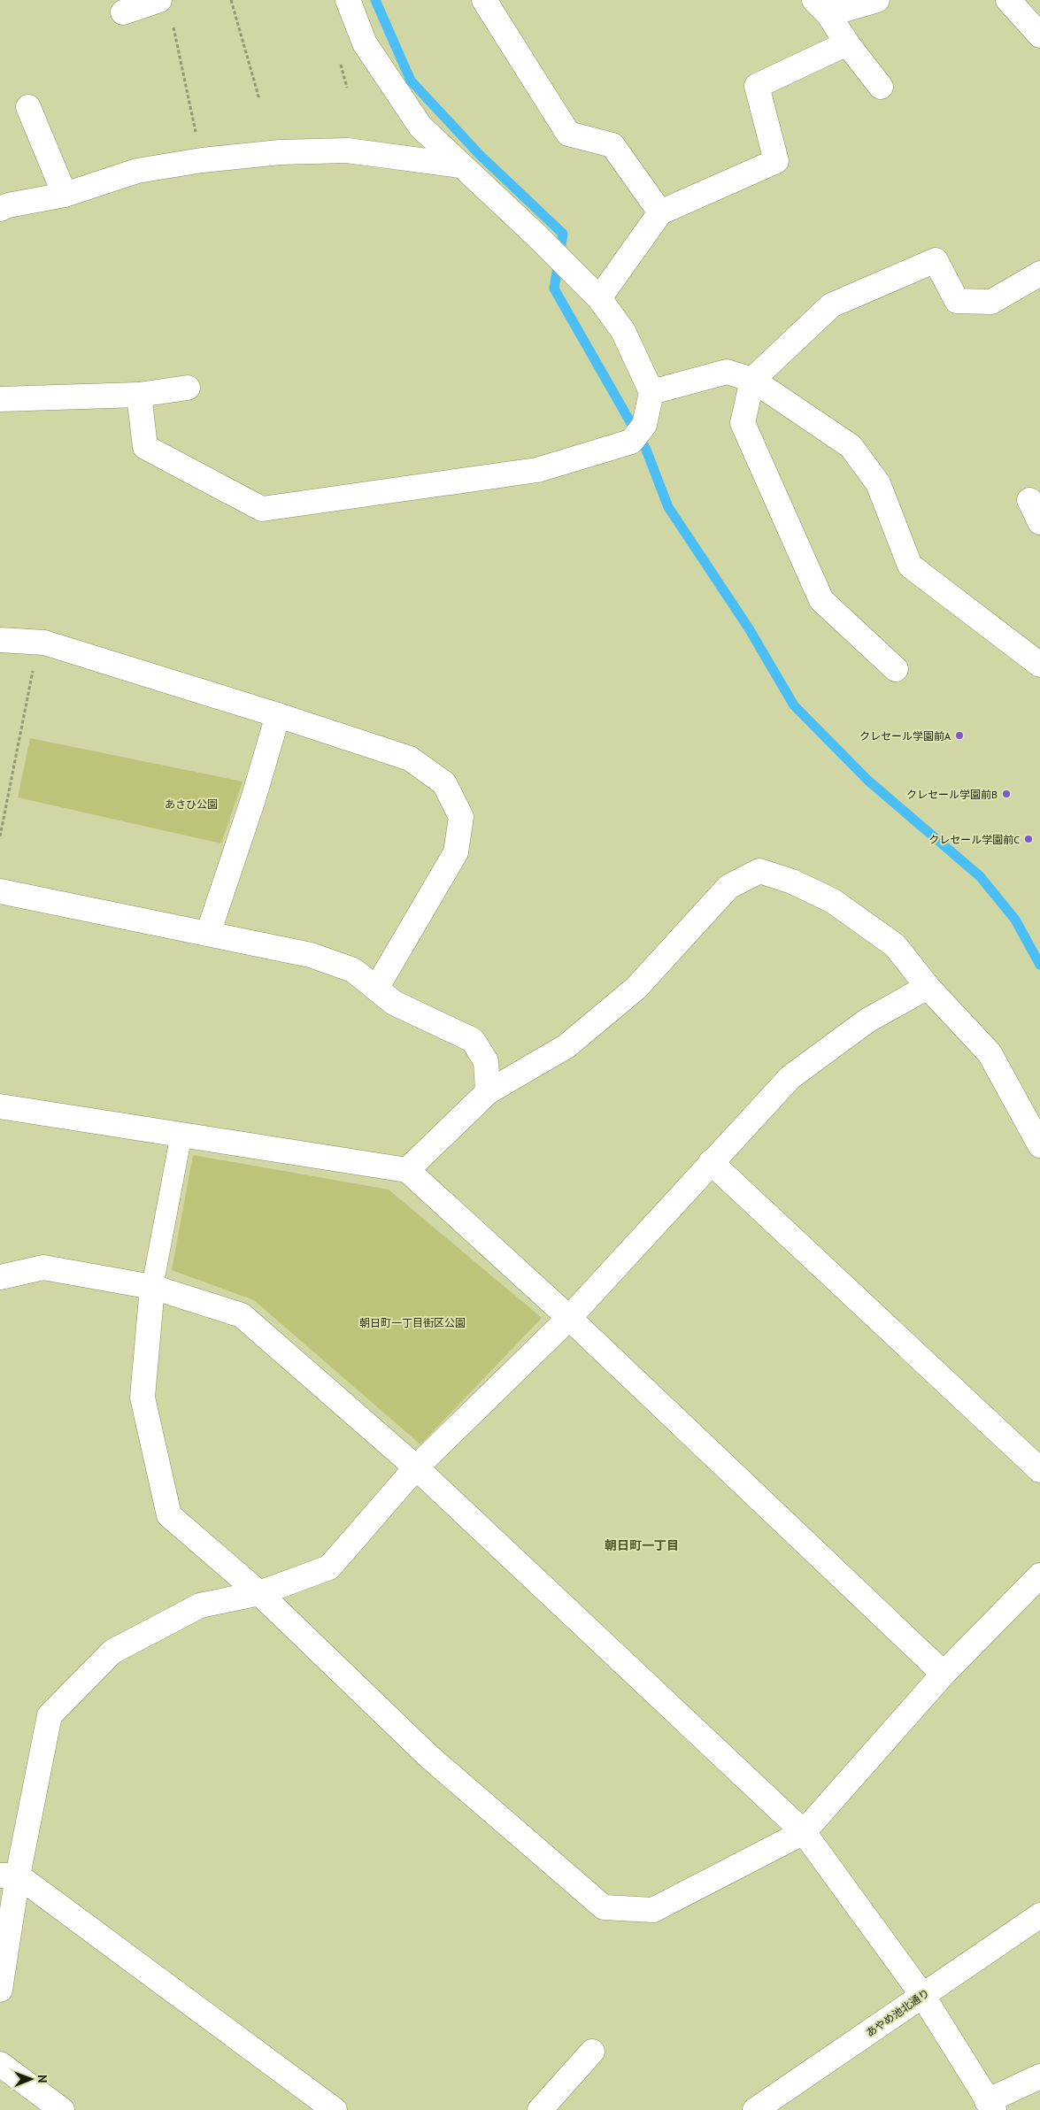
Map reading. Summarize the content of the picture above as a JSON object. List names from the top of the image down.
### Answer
{
  "streets": {
    "street": ["あやめ池北通り"]
  },
  "districts": ["朝日町一丁目"],
  "parks": ["あさひ公園", "朝日町一丁目街区公園"],
  "places": ["クレセール学園前A", "クレセール学園前B", "クレセール学園前C"],
  "north": "right"
}
